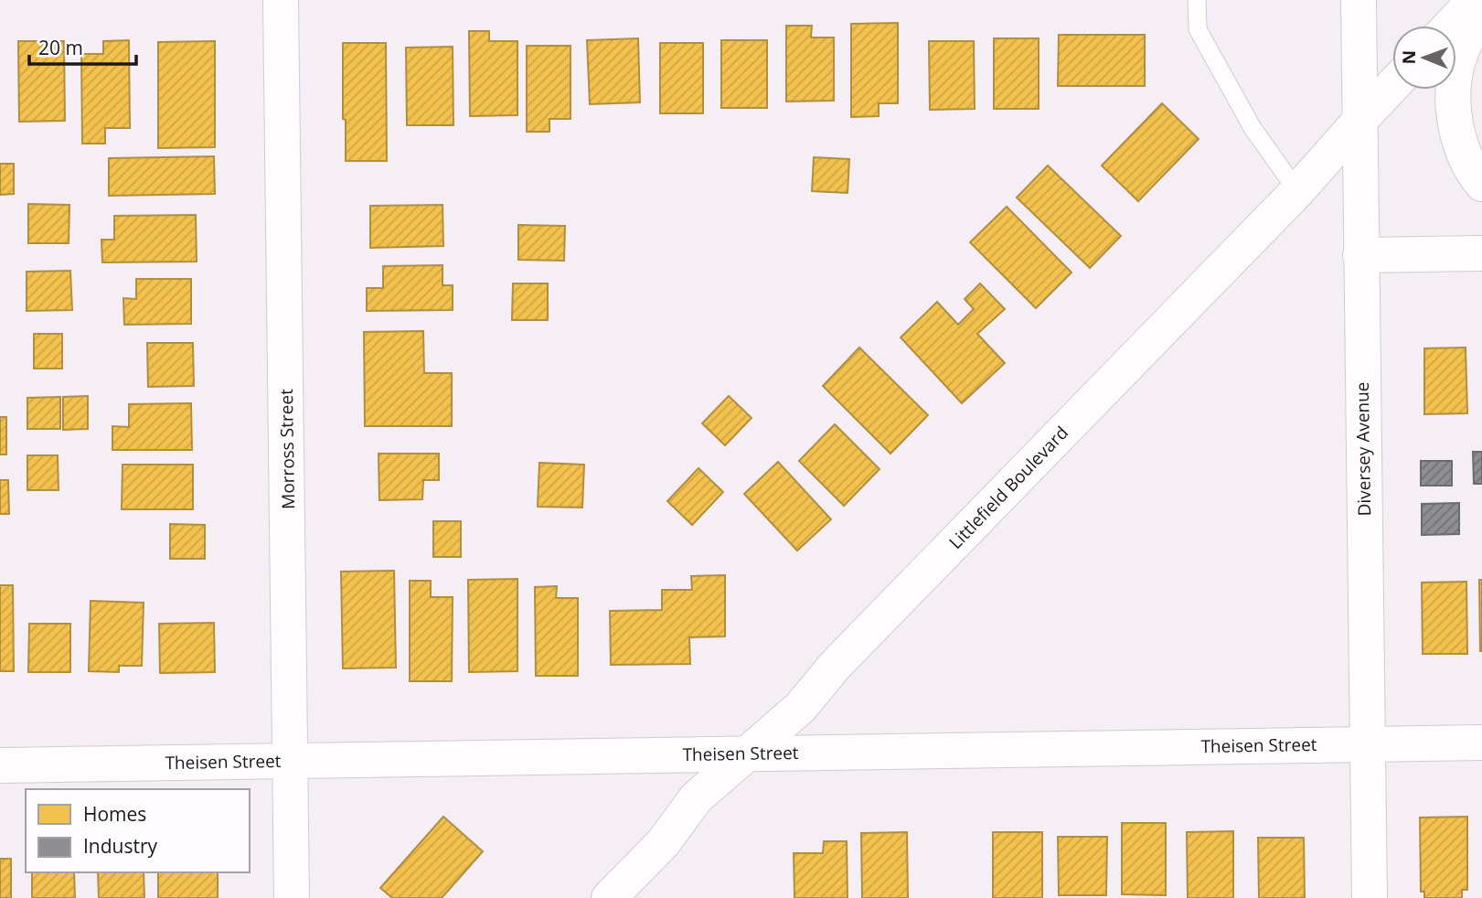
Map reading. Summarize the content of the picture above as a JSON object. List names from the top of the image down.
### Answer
{
  "streets": {
    "street": [
      "Morross Street",
      "Diversey Avenue",
      "Littlefield Boulevard",
      "Theisen Street"
    ]
  },
  "crossings": [
    ["Morross Street", "Theisen Street"],
    ["Diversey Avenue", "Littlefield Boulevard"],
    ["Diversey Avenue", "Theisen Street"],
    ["Littlefield Boulevard", "Theisen Street"]
  ],
  "legend": ["Homes", "Industry"],
  "scale_bar": "20 m",
  "north": "left"
}
